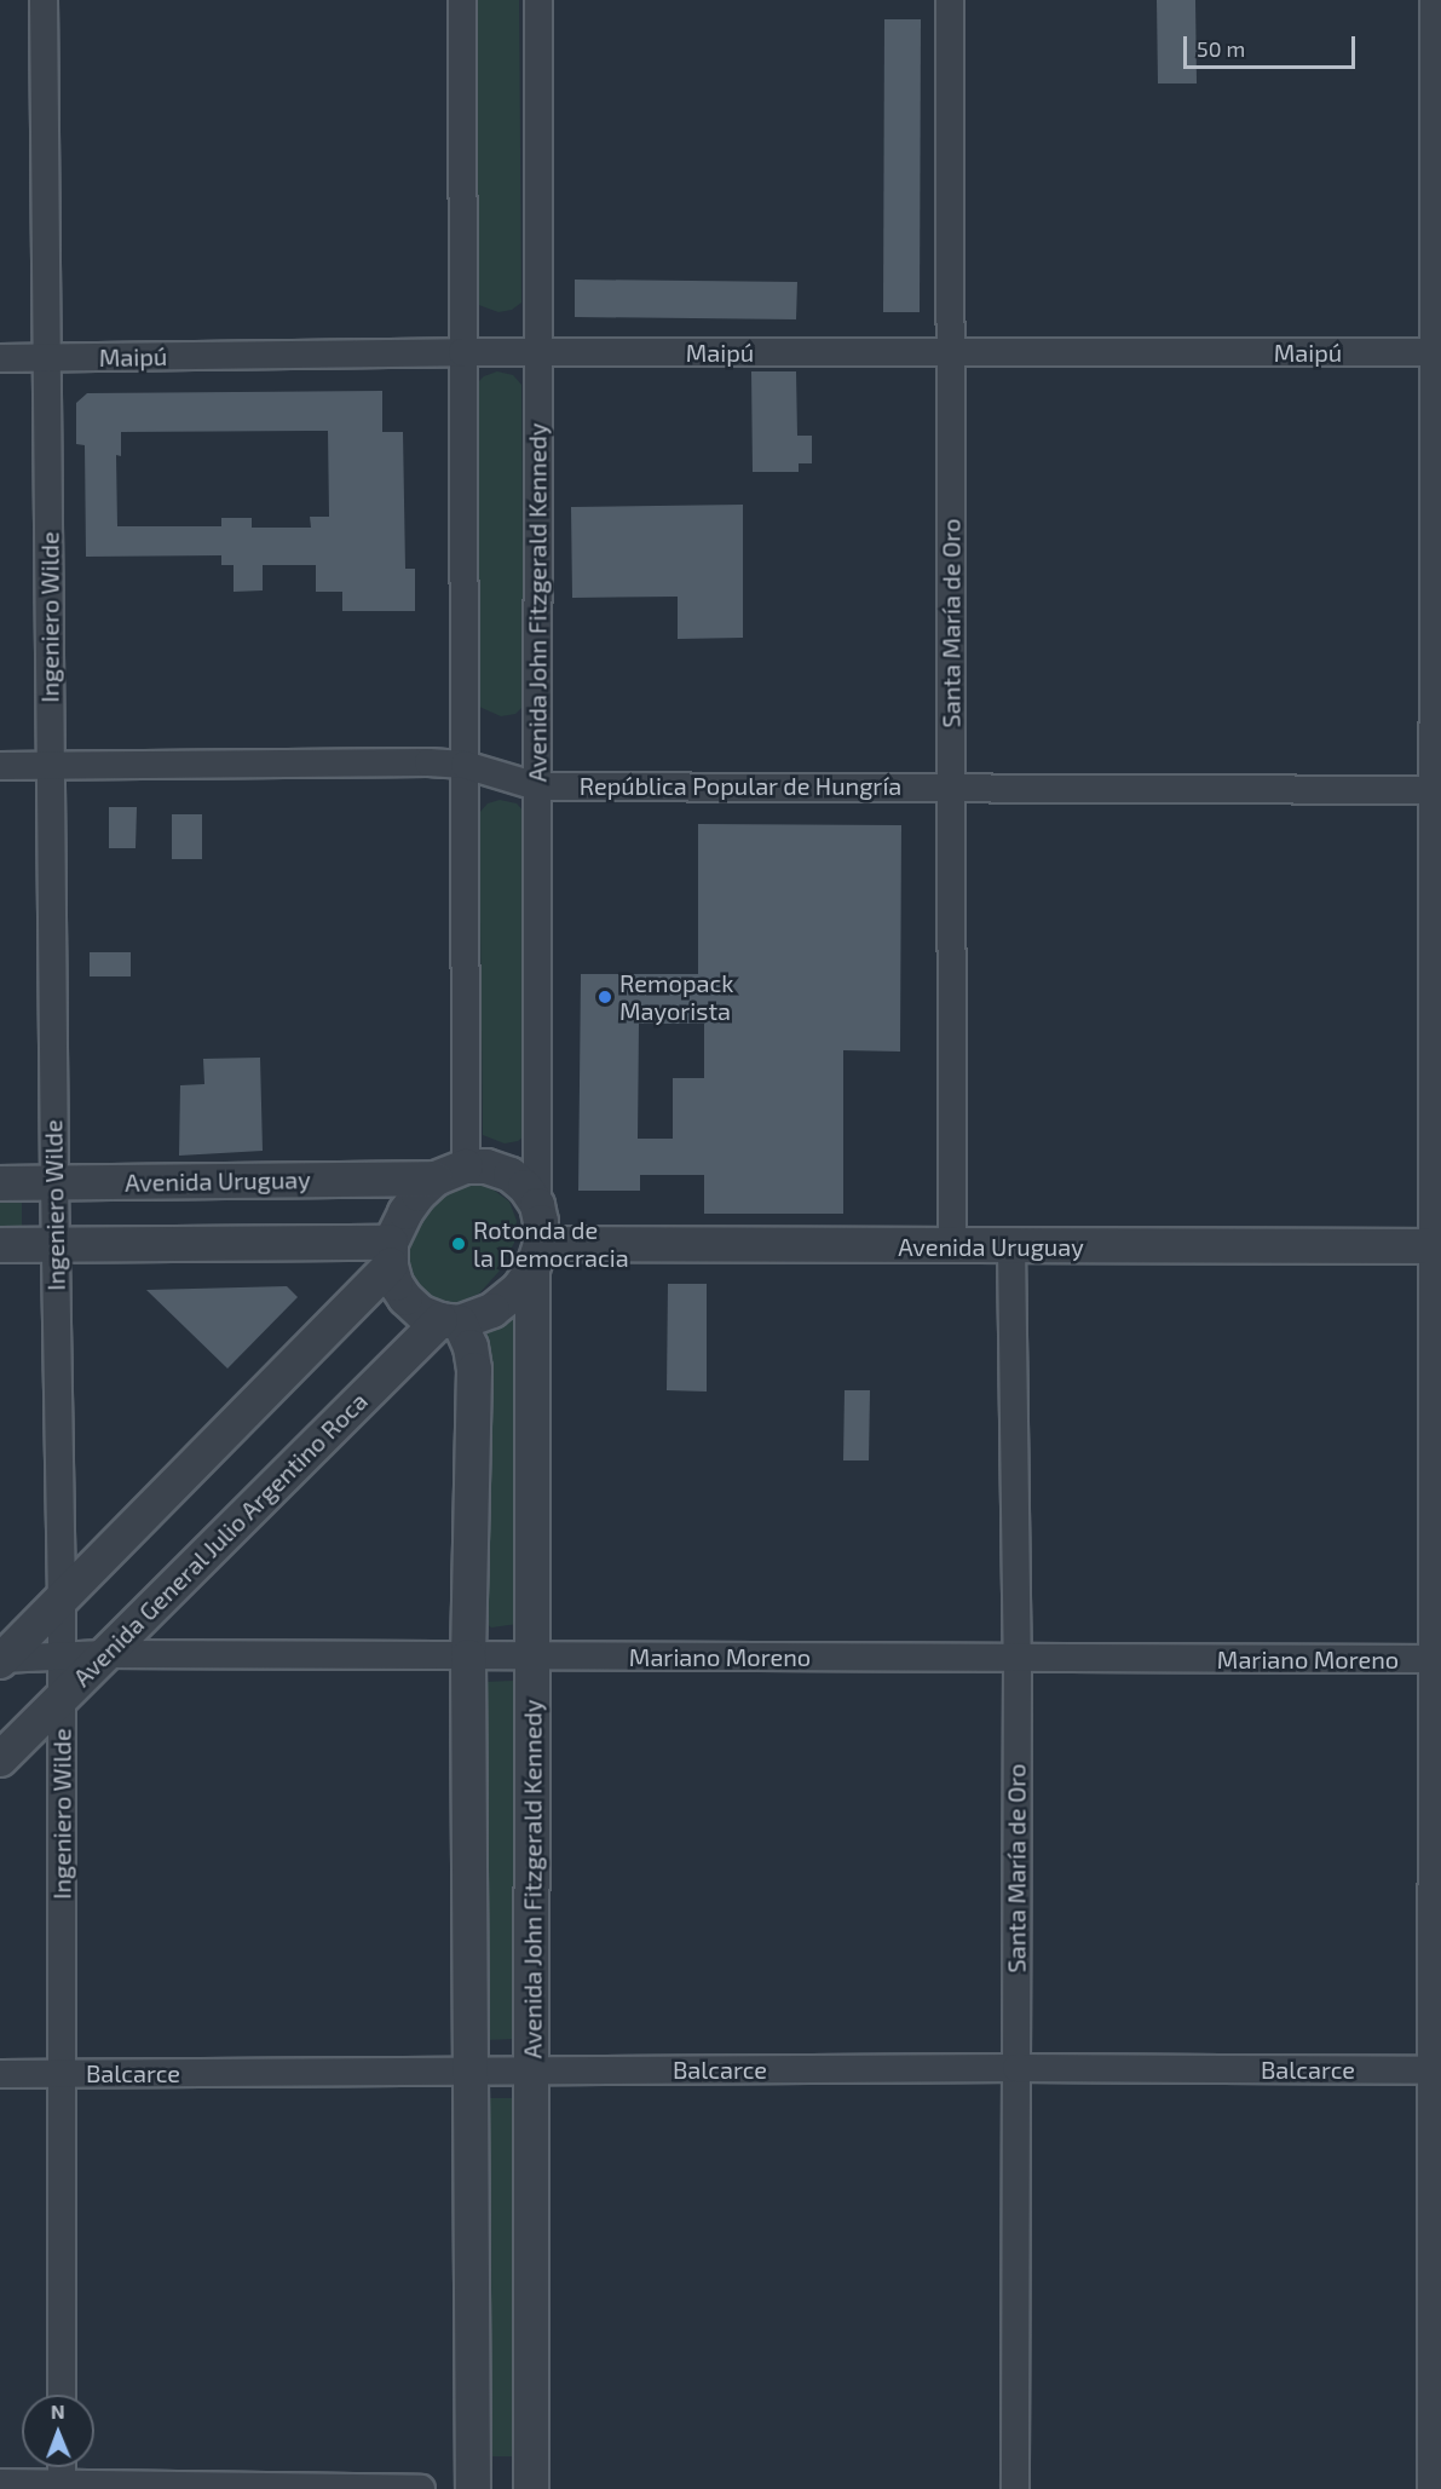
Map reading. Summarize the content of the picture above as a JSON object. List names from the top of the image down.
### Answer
{
  "streets": {
    "street": [
      "Maipú",
      "Avenida John Fitzgerald Kennedy",
      "Ingeniero Wilde",
      "Santa María de Oro",
      "República Popular de Hungría",
      "Avenida Uruguay",
      "Avenida General Julio Argentino Roca",
      "Mariano Moreno",
      "Balcarce"
    ]
  },
  "crossings": [
    ["Maipú", "Avenida John Fitzgerald Kennedy"],
    ["Maipú", "Ingeniero Wilde"],
    ["Maipú", "Santa María de Oro"],
    ["Avenida John Fitzgerald Kennedy", "República Popular de Hungría"],
    ["Avenida John Fitzgerald Kennedy", "Avenida Uruguay"],
    ["Avenida John Fitzgerald Kennedy", "Avenida General Julio Argentino Roca"],
    ["Avenida John Fitzgerald Kennedy", "Mariano Moreno"],
    ["Avenida John Fitzgerald Kennedy", "Balcarce"],
    ["Ingeniero Wilde", "República Popular de Hungría"],
    ["Ingeniero Wilde", "Avenida Uruguay"],
    ["Ingeniero Wilde", "Avenida General Julio Argentino Roca"],
    ["Ingeniero Wilde", "Mariano Moreno"],
    ["Ingeniero Wilde", "Balcarce"],
    ["Santa María de Oro", "República Popular de Hungría"],
    ["Santa María de Oro", "Avenida Uruguay"],
    ["Santa María de Oro", "Mariano Moreno"],
    ["Santa María de Oro", "Balcarce"],
    ["Avenida Uruguay", "Avenida General Julio Argentino Roca"],
    ["Avenida General Julio Argentino Roca", "Mariano Moreno"]
  ],
  "places": ["Remopack Mayorista", "Rotonda de la Democracia"],
  "scale_bar": "50 m",
  "north": "top"
}
